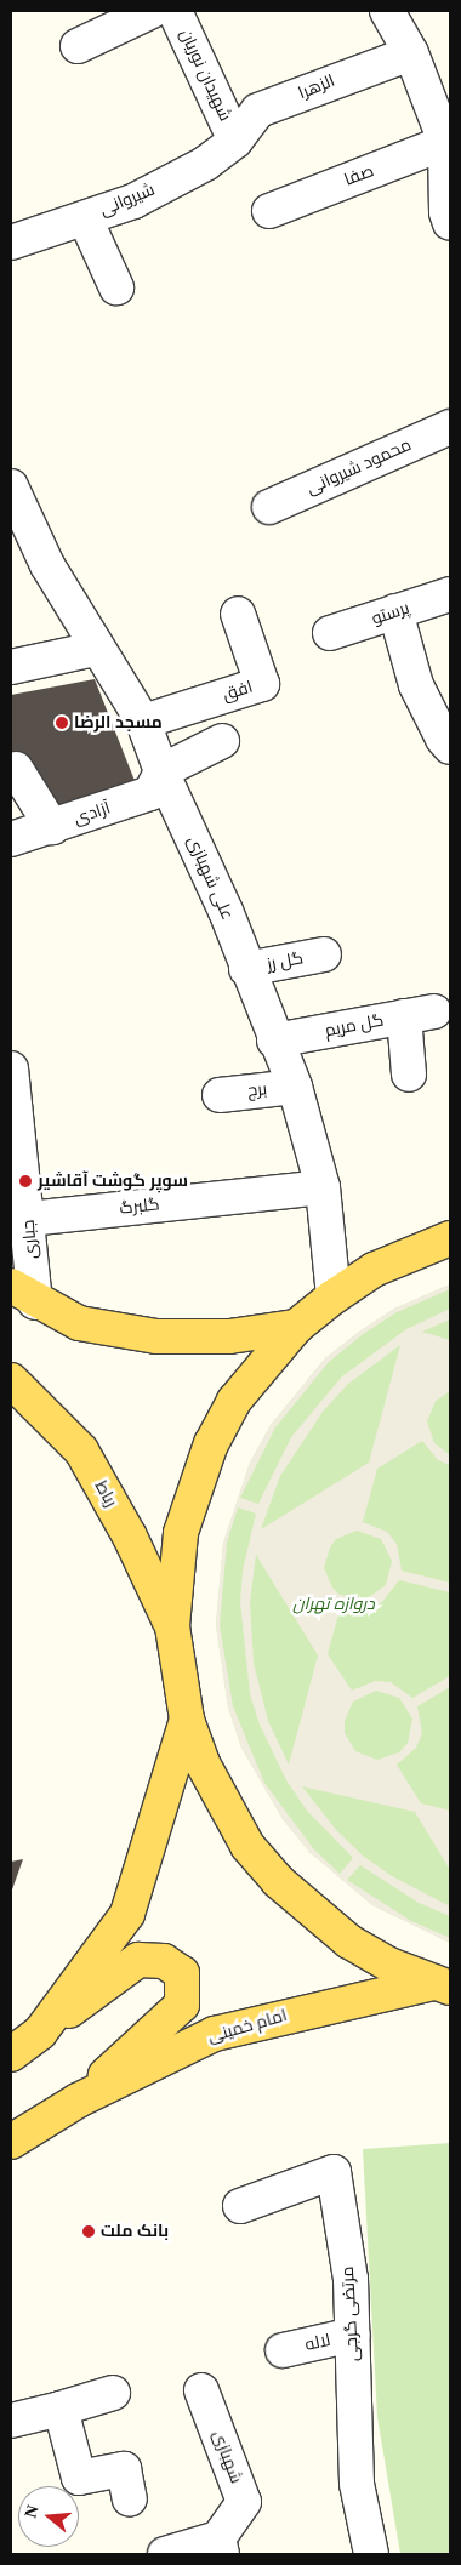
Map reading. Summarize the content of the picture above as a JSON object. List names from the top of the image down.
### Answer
{
  "streets": {
    "main road": ["رباط", "امام خمینی"],
    "street": [
      "شهیدان نوریان",
      "الزهرا",
      "صفا",
      "شیروانی",
      "محمود شیروانی",
      "پرستو",
      "افق",
      "آزادی",
      "علی شهبازی",
      "گل رز",
      "گل مریم",
      "برج",
      "گلبرگ",
      "جباری",
      "مرتضی گرجی",
      "لاله",
      "شهبازی"
    ]
  },
  "crossings": [
    ["شهیدان نوریان", "الزهرا"],
    ["شهیدان نوریان", "شیروانی"],
    ["الزهرا", "شیروانی"],
    ["افق", "علی شهبازی"],
    ["آزادی", "علی شهبازی"],
    ["علی شهبازی", "گل رز"],
    ["علی شهبازی", "گل مریم"],
    ["علی شهبازی", "برج"],
    ["علی شهبازی", "گلبرگ"],
    ["گلبرگ", "جباری"],
    ["مرتضی گرجی", "لاله"]
  ],
  "parks": ["دروازه تهران"],
  "places": ["مسجد الرضا", "سوپر گوشت آقاشیر", "بانک ملت"],
  "north": "left"
}
